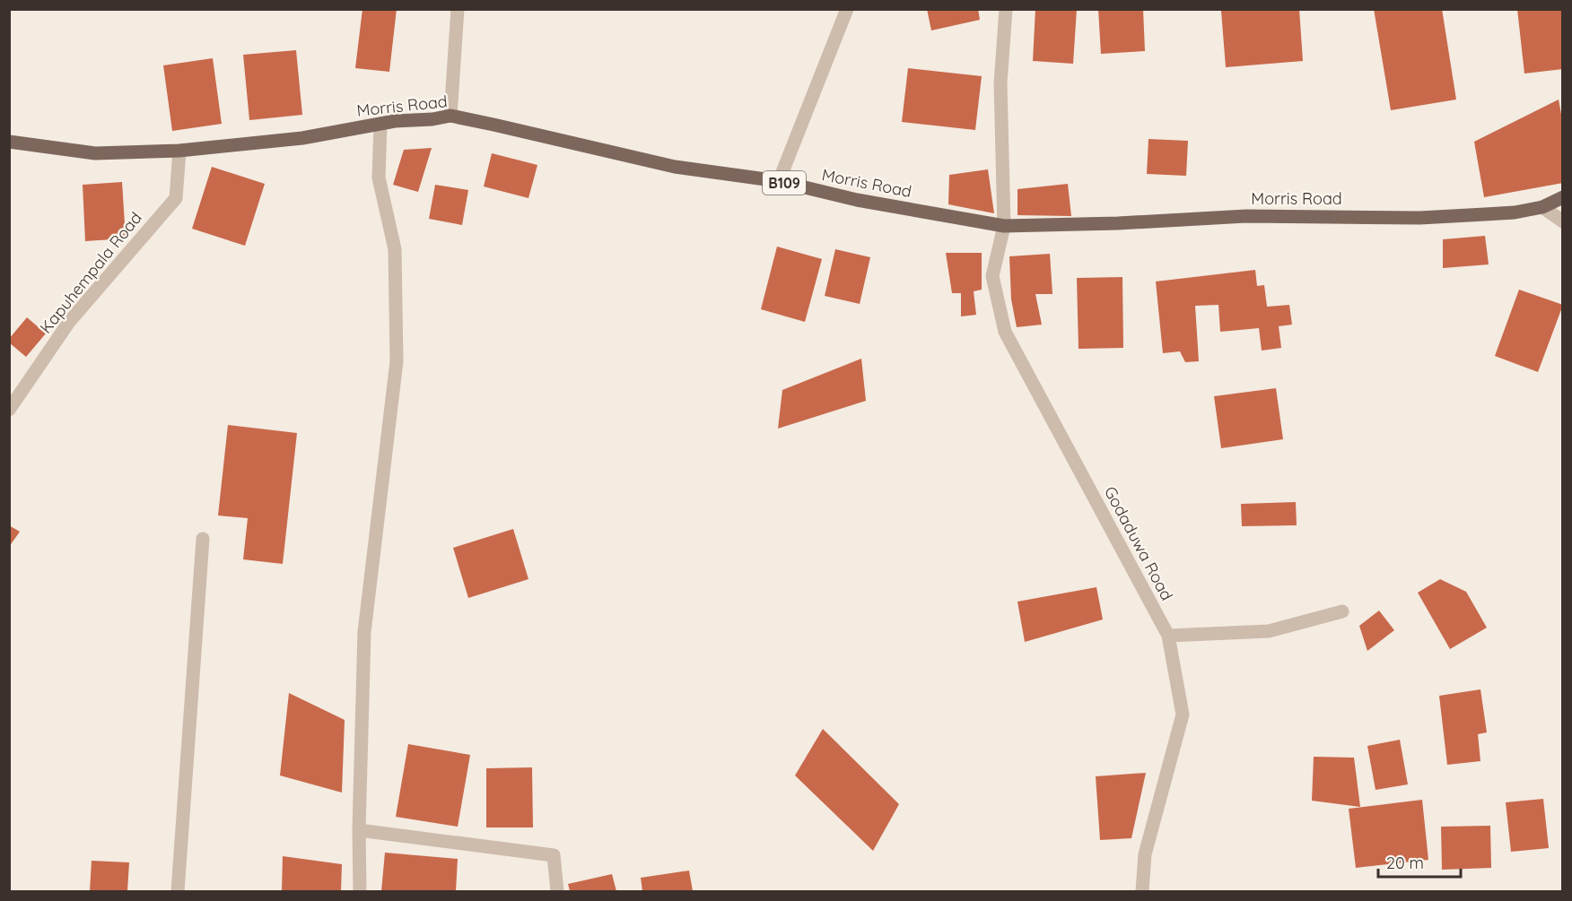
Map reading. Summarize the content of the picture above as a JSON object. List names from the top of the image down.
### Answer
{
  "streets": {
    "main road": ["Morris Road", "B109"],
    "street": ["Kapuhempala Road", "Godaduwa Road"]
  },
  "crossings": [
    ["Morris Road", "Kapuhempala Road"],
    ["Morris Road", "Godaduwa Road"]
  ],
  "scale_bar": "20 m"
}
